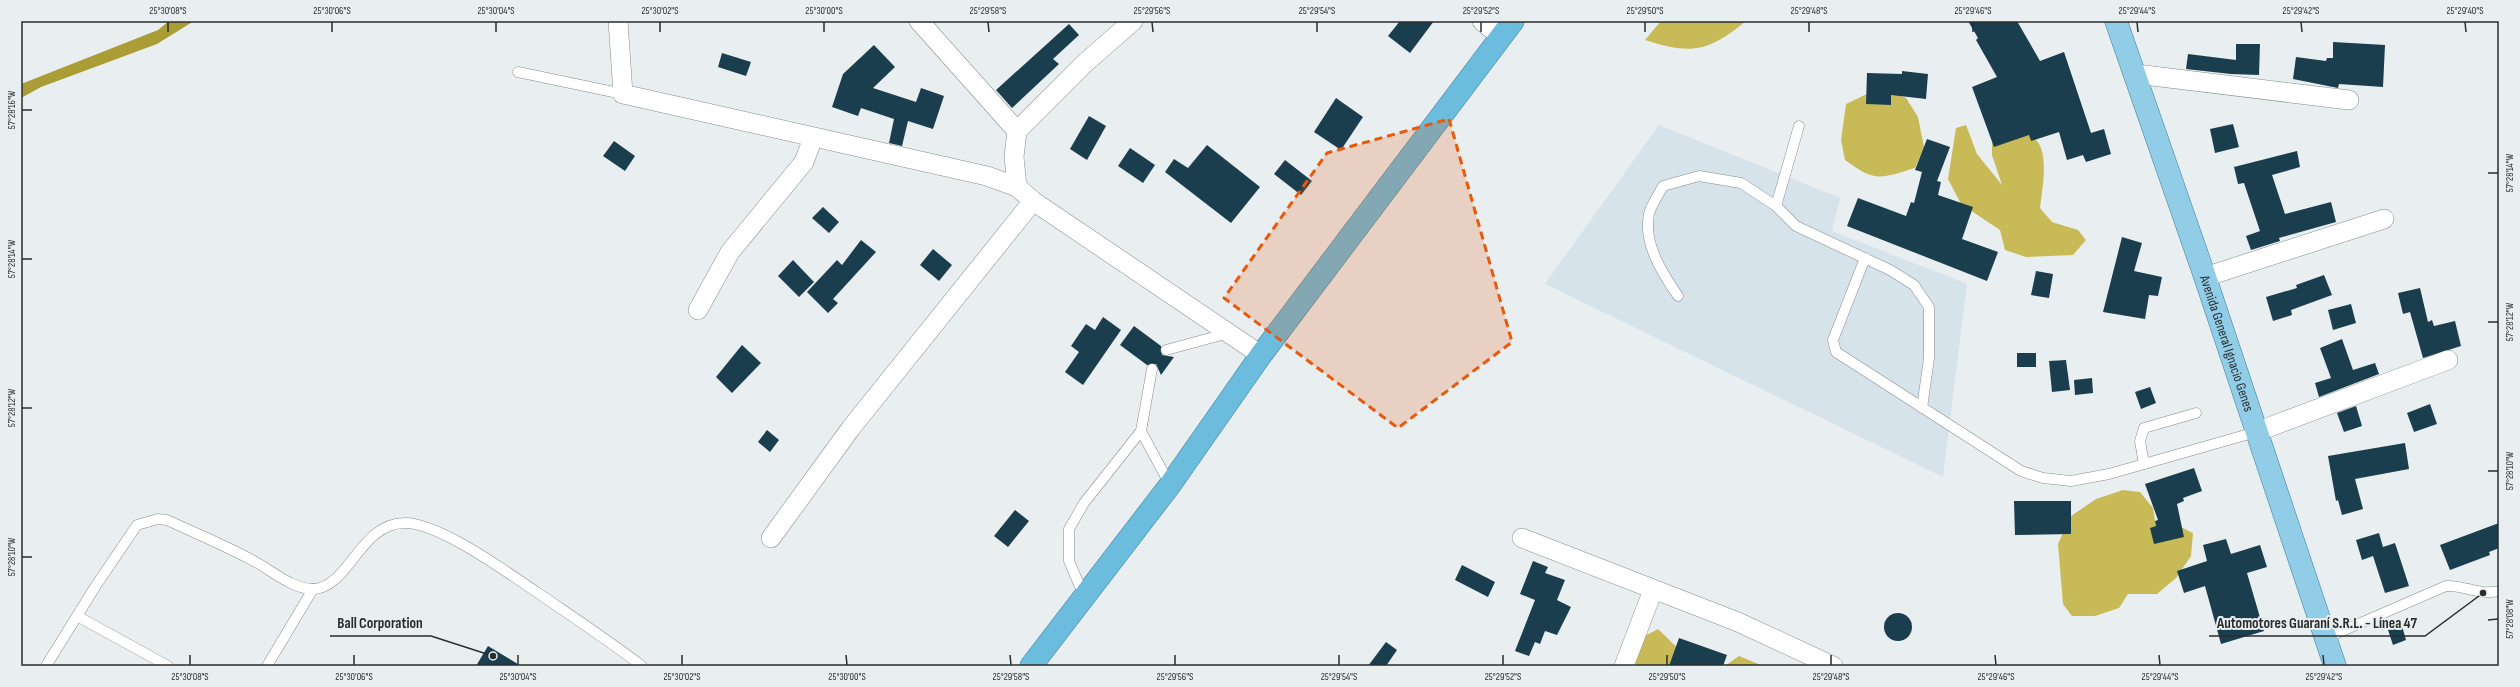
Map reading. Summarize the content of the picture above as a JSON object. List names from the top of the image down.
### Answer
{
  "streets": {
    "main road": ["Avenida General Ignacio Genes"]
  },
  "places": ["Automotores Guaraní S.R.L. - Línea 47", "Ball Corporation"],
  "coordinates": [
    "25°30'08\"S",
    "25°30'06\"S",
    "25°30'04\"S",
    "25°30'02\"S",
    "25°30'00\"S",
    "25°29'58\"S",
    "25°29'56\"S",
    "25°29'54\"S",
    "25°29'52\"S",
    "25°29'50\"S",
    "25°29'48\"S",
    "25°29'46\"S",
    "25°29'44\"S",
    "25°29'42\"S",
    "25°29'40\"S",
    "57°28'16\"W",
    "57°28'14\"W",
    "57°28'12\"W",
    "57°28'10\"W",
    "57°28'08\"W"
  ]
}
